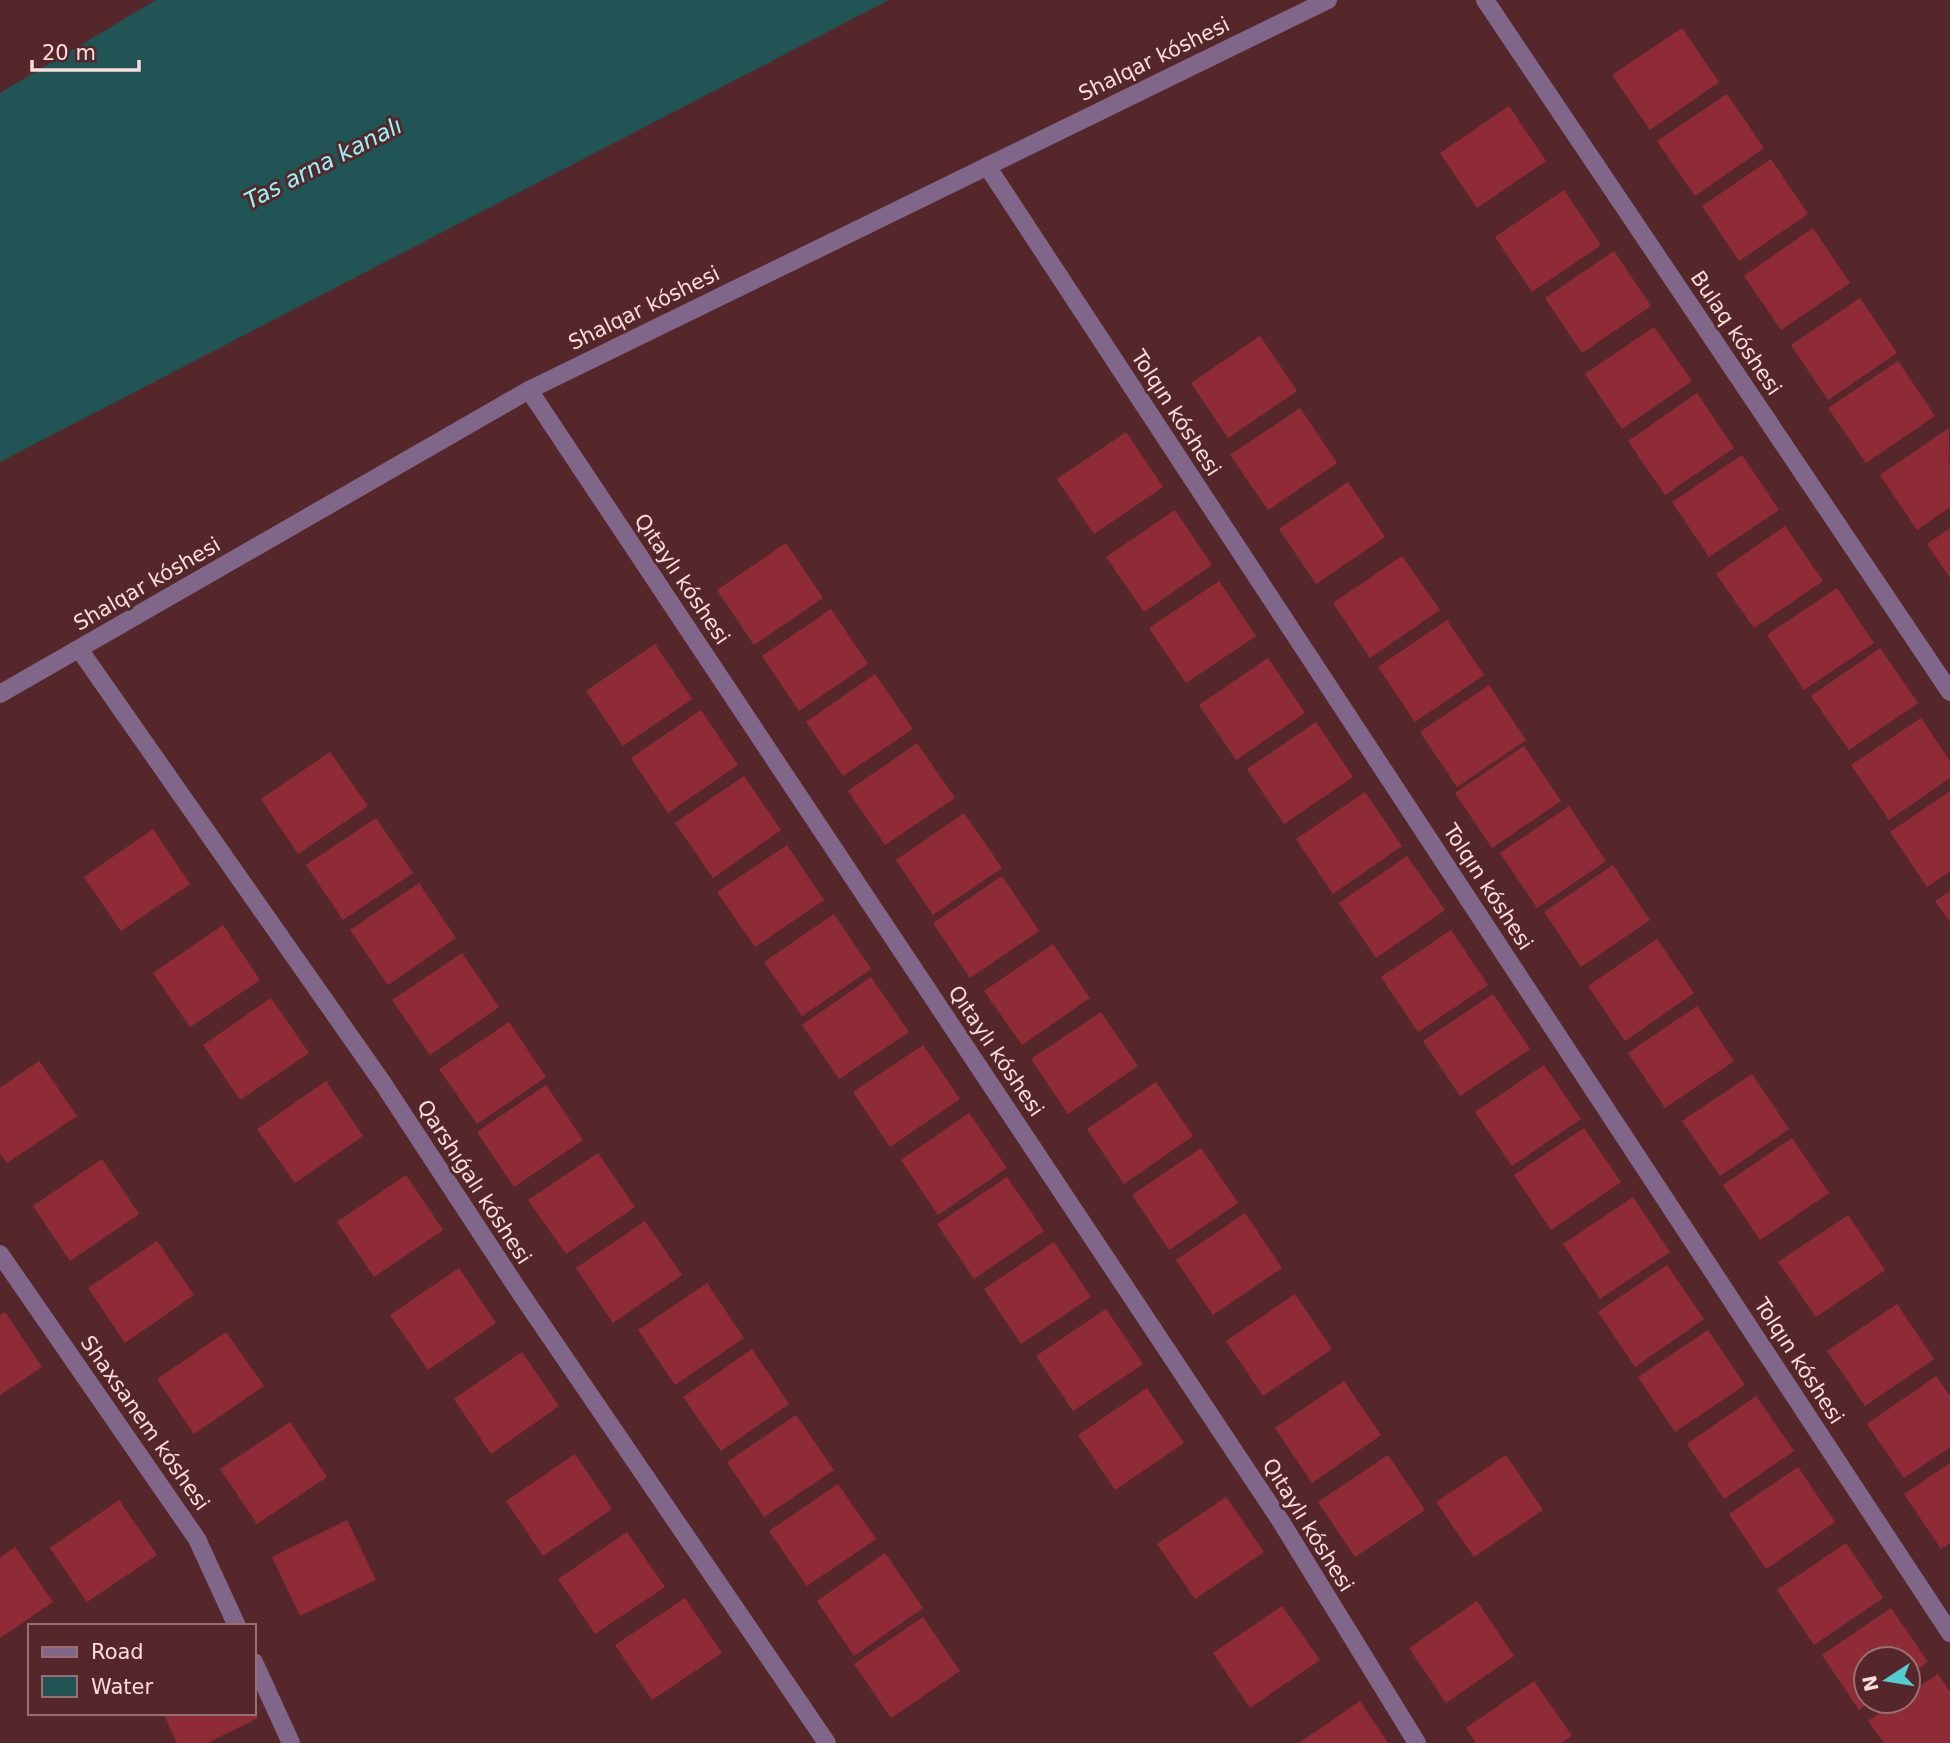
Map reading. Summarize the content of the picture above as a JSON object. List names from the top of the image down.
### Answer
{
  "streets": {
    "street": [
      "Shalqar kóshesi",
      "Bulaq kóshesi",
      "Tolqın kóshesi",
      "Qıtaylı kóshesi",
      "Qarshıǵalı kóshesi",
      "Shaxsanem kóshesi"
    ]
  },
  "crossings": [
    ["Shalqar kóshesi", "Tolqın kóshesi"],
    ["Shalqar kóshesi", "Qıtaylı kóshesi"],
    ["Shalqar kóshesi", "Qarshıǵalı kóshesi"]
  ],
  "water": ["Tas arna kanalı"],
  "legend": ["Road", "Water"],
  "scale_bar": "20 m",
  "north": "left"
}
